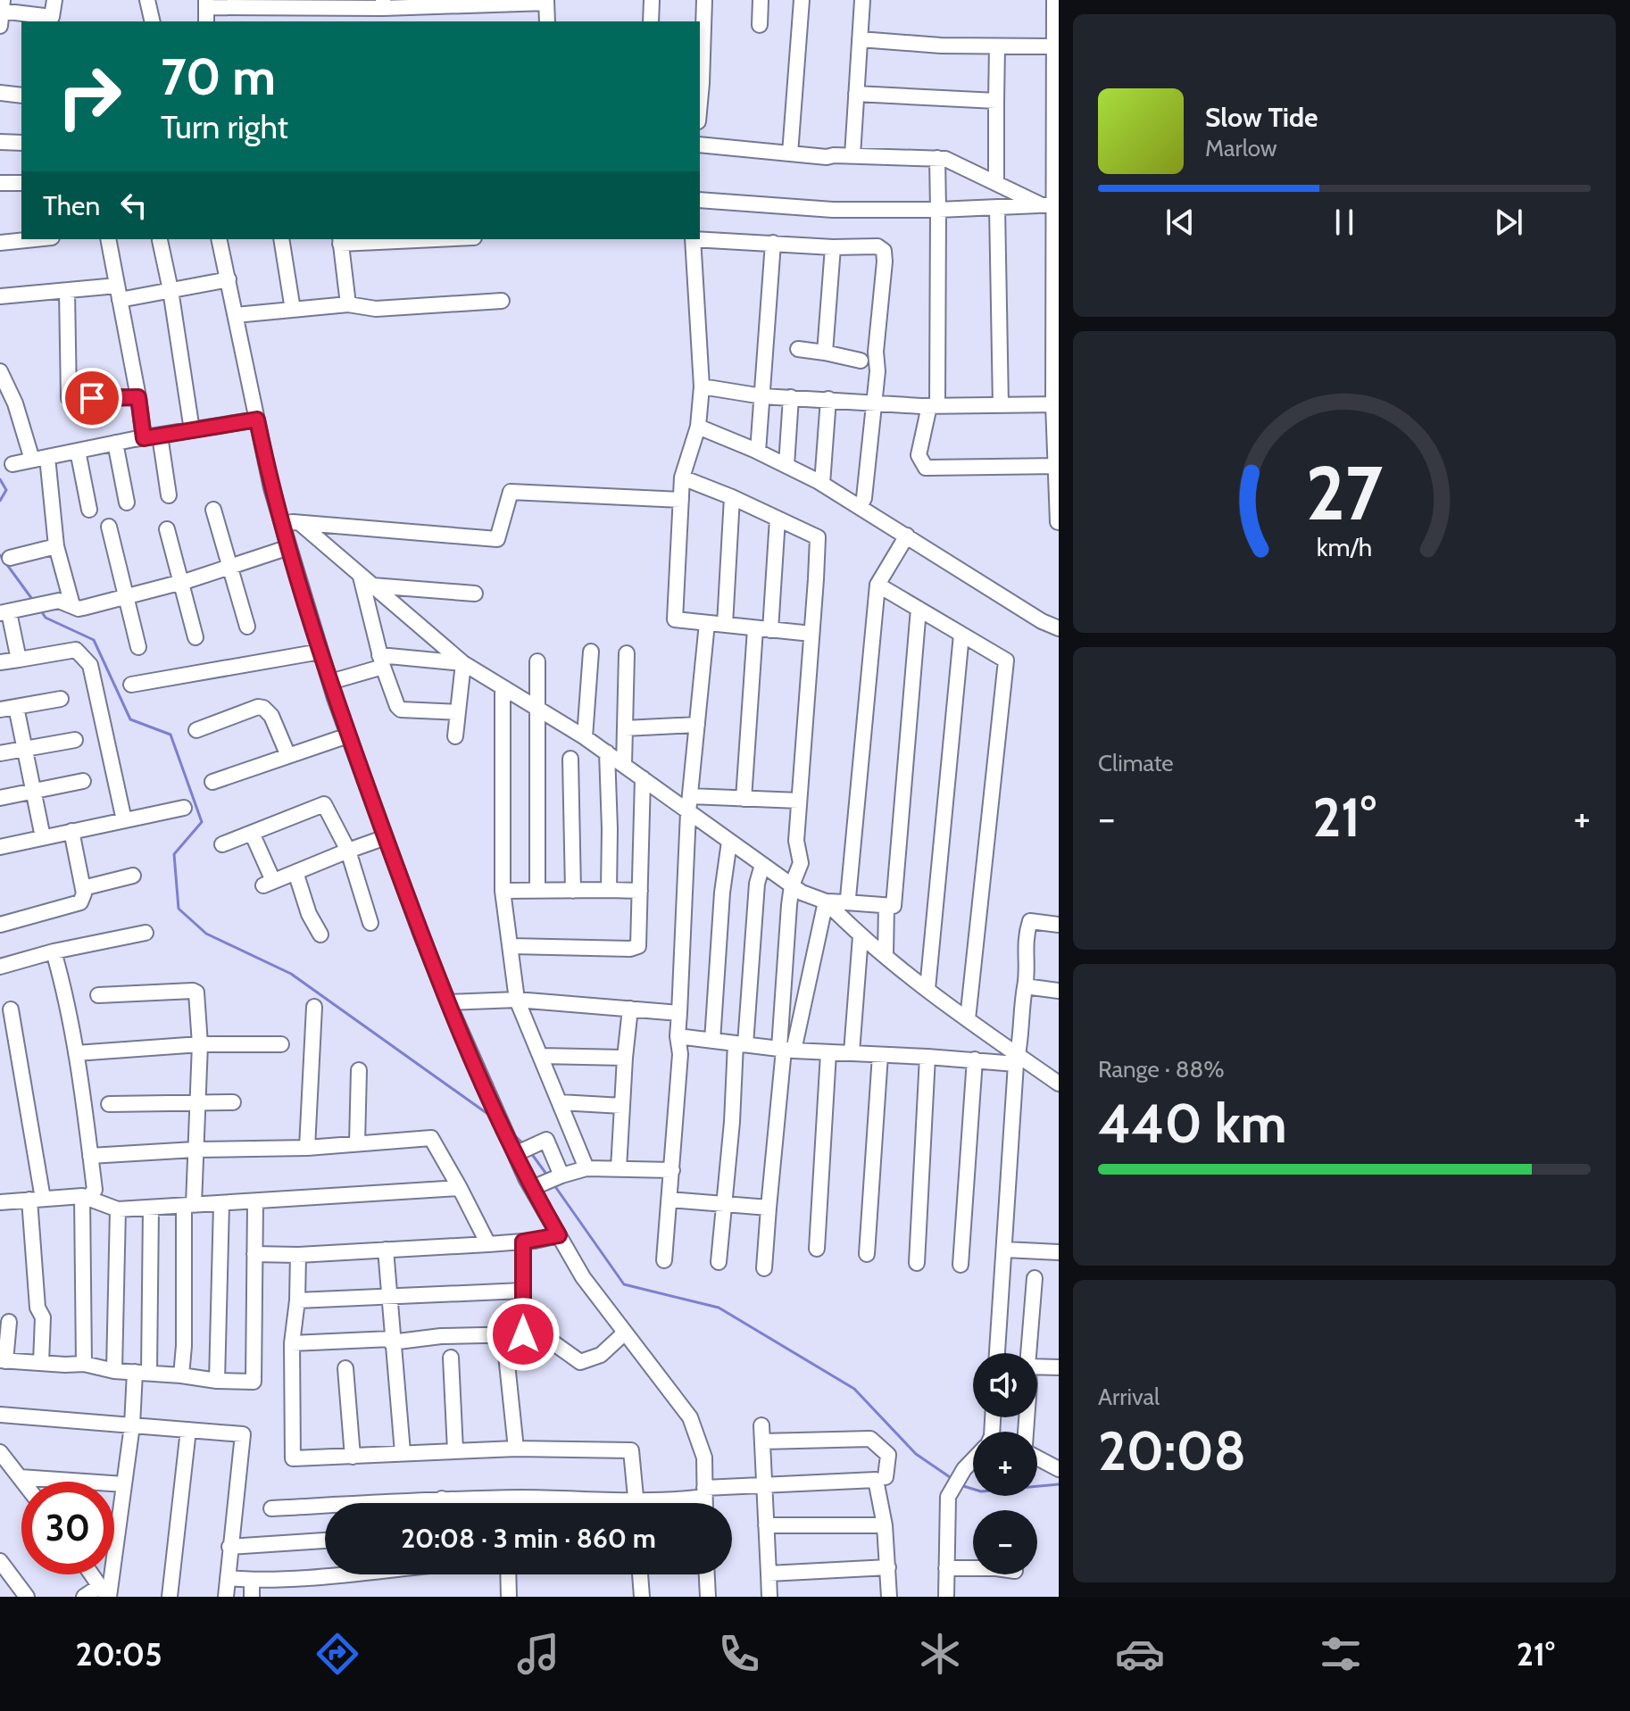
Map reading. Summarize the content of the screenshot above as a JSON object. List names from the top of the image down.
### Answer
{
  "page": {
    "turn": ["70 m", "Turn right"],
    "song": ["Slow Tide", "Marlow"],
    "then": "Then",
    "tile": [
      "Climate",
      ["Range · 88%", "440 km"],
      ["Arrival", "20:08"]
    ],
    "heat": ["−", "21°", "+"],
    "map_buttons": ["+", "−"],
    "limit": "30",
    "trip": "20:08 · 3 min · 860 m",
    "tabs": ["20:05", "21°"],
    "gauge": ["27", "km/h"]
  }
}
